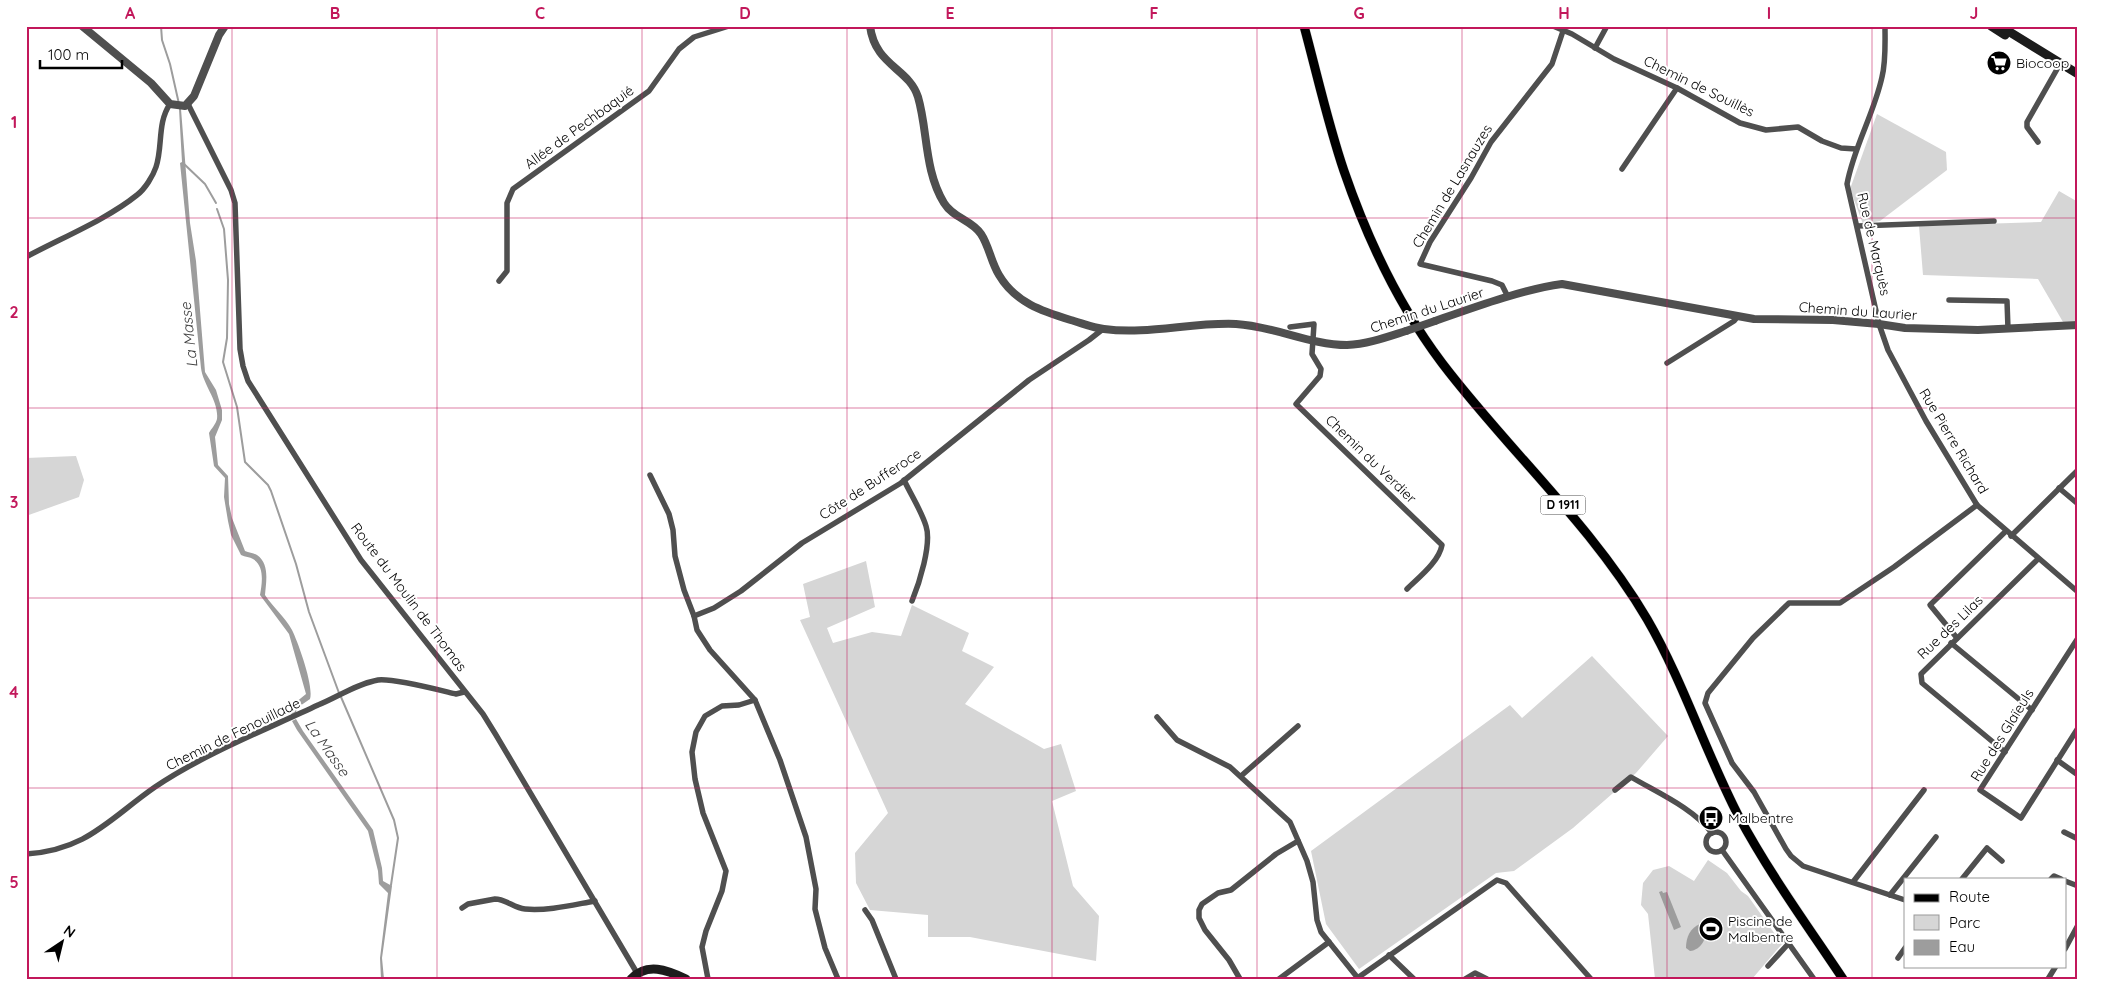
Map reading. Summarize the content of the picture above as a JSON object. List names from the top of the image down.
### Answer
{
  "streets": {
    "main road": ["D 1911"],
    "street": [
      "Chemin de Souillès",
      "Allée de Pechbaquié",
      "Chemin de Lasnauzes",
      "Rue de Marquès",
      "Chemin du Laurier",
      "Rue Pierre Richard",
      "Chemin du Verdier",
      "Côte de Bufferoce",
      "Route du Moulin de Thomas",
      "Rue des Lilas",
      "Chemin de Fenouillade",
      "Rue des Glaïeuls"
    ]
  },
  "crossings": [
    ["Chemin de Souillès", "Chemin de Lasnauzes"],
    ["Chemin de Souillès", "Rue de Marquès"],
    ["Chemin de Lasnauzes", "Chemin du Laurier"],
    ["Rue de Marquès", "Chemin du Laurier"],
    ["Rue de Marquès", "Rue Pierre Richard"],
    ["Chemin du Laurier", "Rue Pierre Richard"],
    ["Chemin du Laurier", "Chemin du Verdier"],
    ["Chemin du Laurier", "Côte de Bufferoce"],
    ["Rue Pierre Richard", "Rue des Lilas"],
    ["Route du Moulin de Thomas", "Chemin de Fenouillade"],
    ["Rue des Lilas", "Rue des Glaïeuls"]
  ],
  "water": ["La Masse"],
  "places": {
    "supermarket": ["Biocoop"],
    "bus stop": ["Malbentre"],
    "sports": ["Piscine de Malbentre"]
  },
  "legend": ["Route", "Parc", "Eau"],
  "scale_bar": "100 m",
  "north": "top right",
  "grid": {
    "columns": [
      "A",
      "B",
      "C",
      "D",
      "E",
      "F",
      "G",
      "H",
      "I",
      "J"
    ],
    "rows": [
      "1",
      "2",
      "3",
      "4",
      "5"
    ]
  }
}
